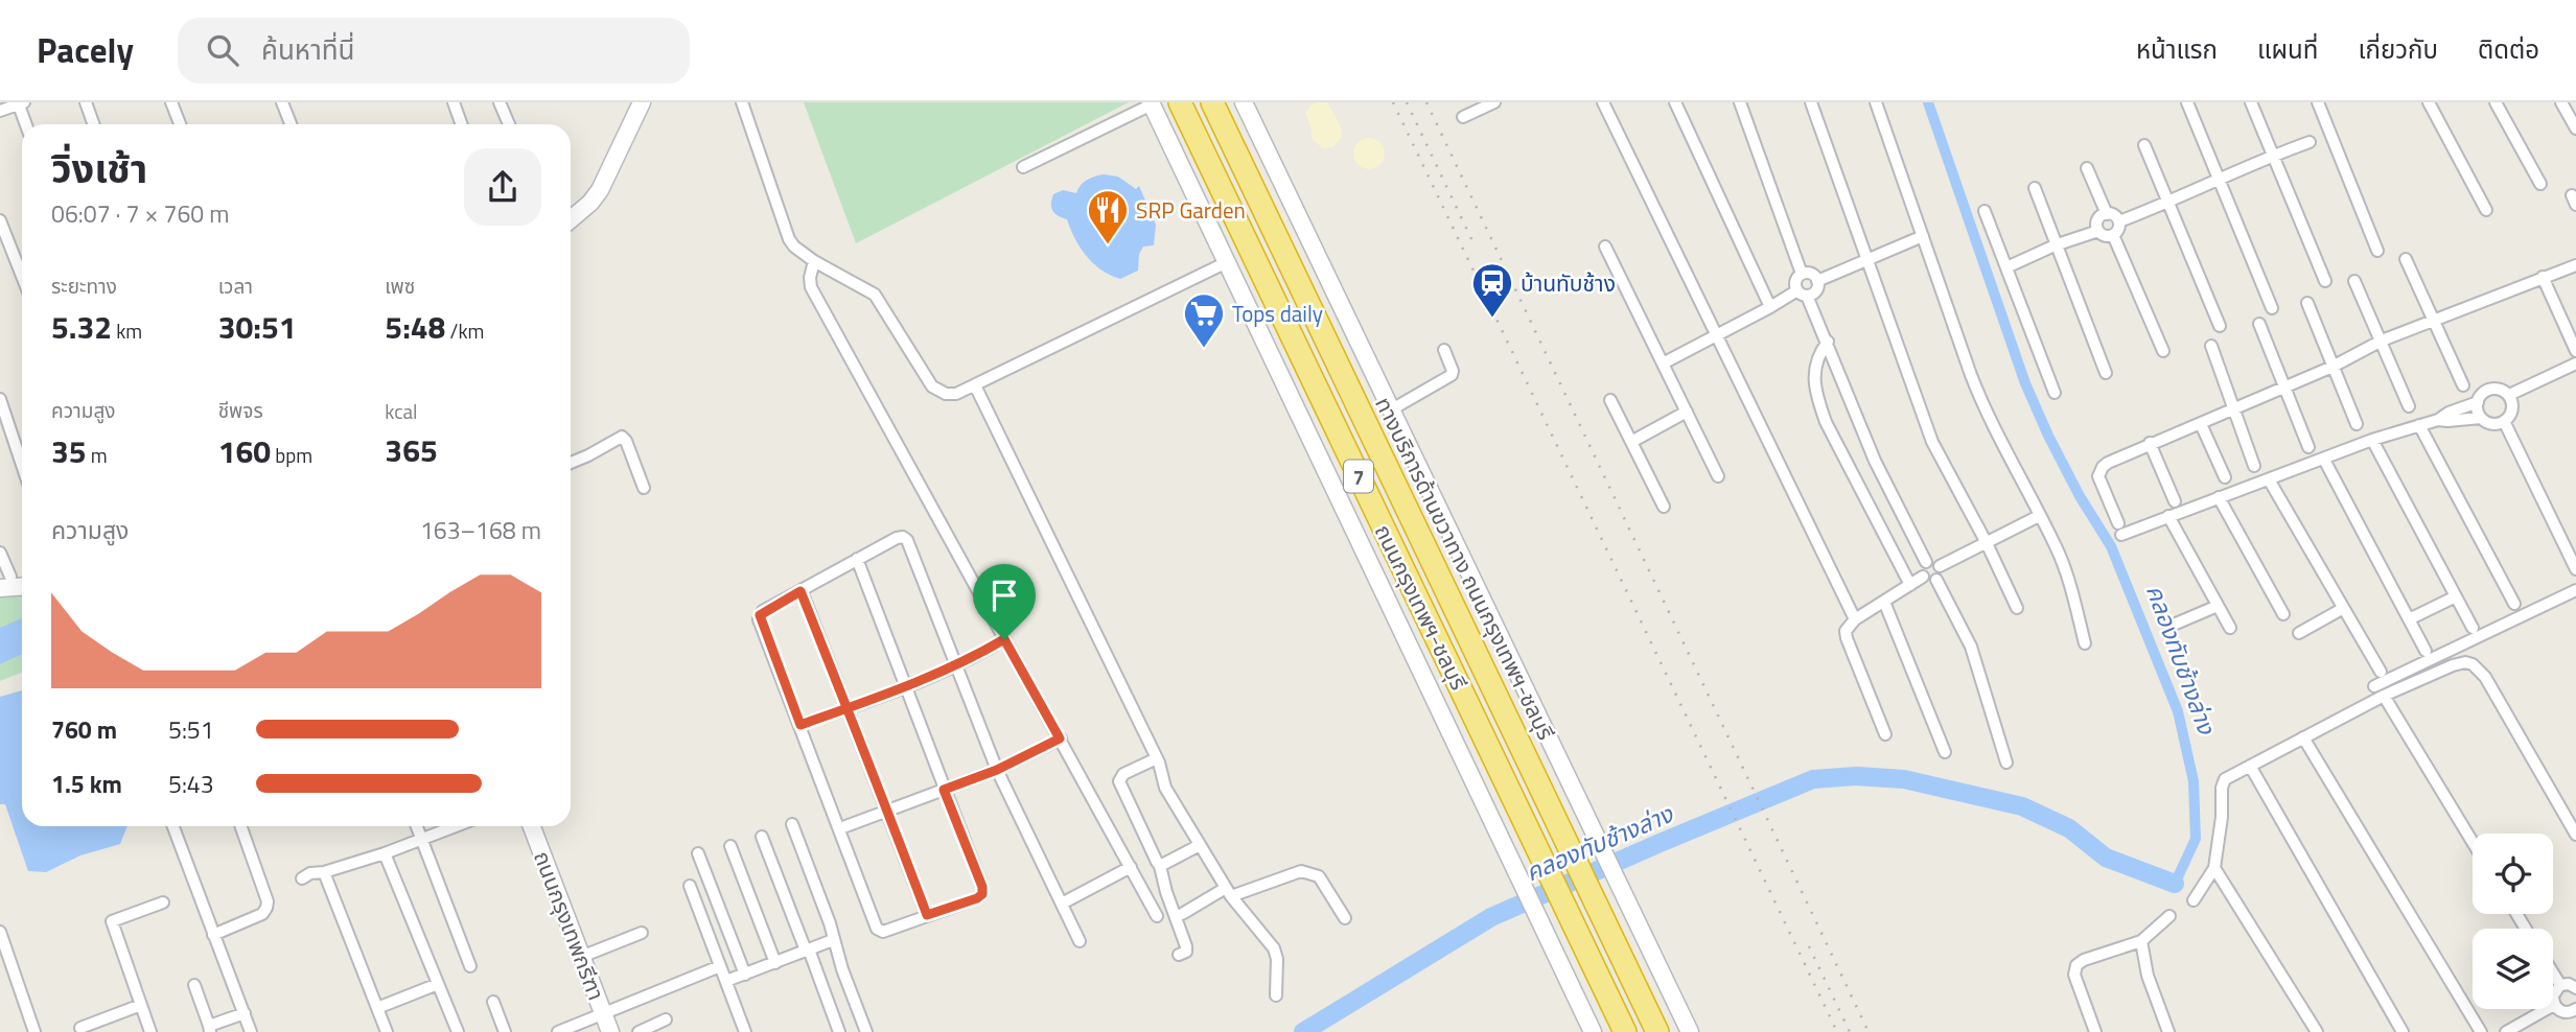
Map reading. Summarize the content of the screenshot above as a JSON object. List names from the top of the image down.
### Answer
{
  "streets": {
    "highway": ["7", "ถนนกรุงเทพฯ-ชลบุรี"],
    "main road": ["ทางบริการด้านขวาทาง ถนนกรุงเทพฯ-ชลบุรี", "ถนนกรุงเทพกรีฑา"]
  },
  "water": ["คลองทับช้างล่าง"],
  "places": {
    "restaurant": ["SRP Garden"],
    "station": ["บ้านทับช้าง"],
    "supermarket": ["Tops daily"]
  },
  "page": {
    "header": "Pacely",
    "search": "ค้นหาที่นี่",
    "nav": [
      "หน้าแรก",
      "แผนที่",
      "เกี่ยวกับ",
      "ติดต่อ"
    ],
    "heading": ["วิ่งเช้า", "06:07 · 7 × 760 m"],
    "stats": [
      ["ระยะทาง", "5.32 km"],
      ["เวลา", "30:51"],
      ["เพซ", "5:48 /km"],
      ["ความสูง", "35 m"],
      ["ชีพจร", "160 bpm"],
      ["kcal", "365"]
    ],
    "chart": ["ความสูง", "163–168 m"],
    "list": [
      {
        "name": "760 m",
        "note": "5:51"
      },
      {
        "name": "1.5 km",
        "note": "5:43"
      }
    ]
  }
}
